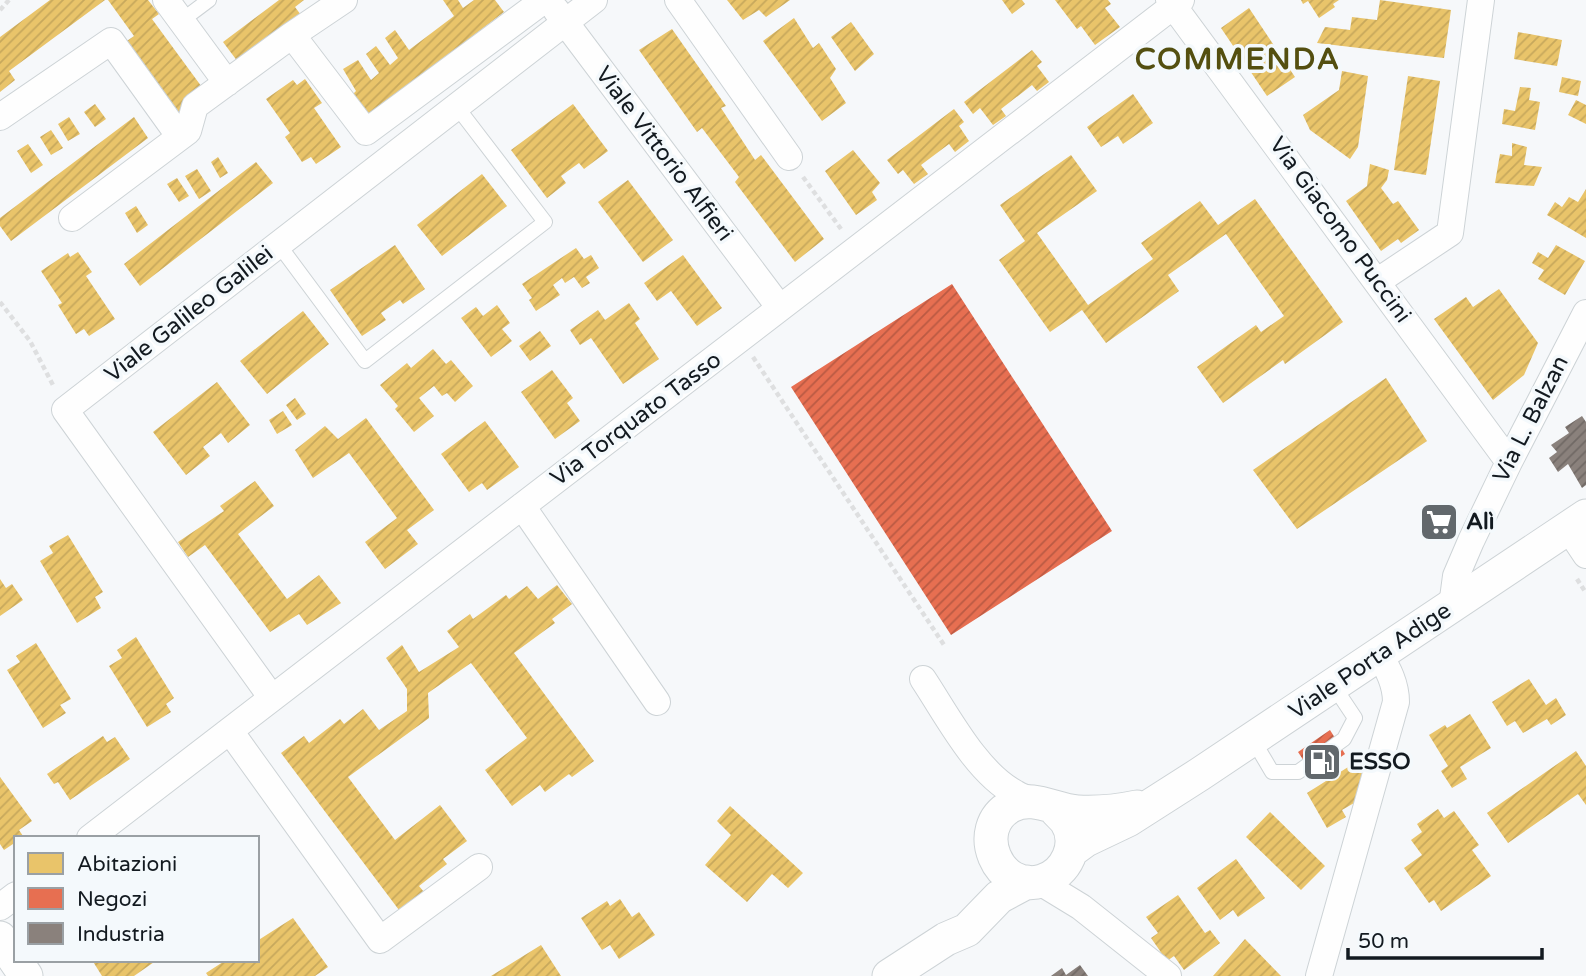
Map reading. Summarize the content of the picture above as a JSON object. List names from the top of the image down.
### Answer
{
  "streets": {
    "street": [
      "Viale Vittorio Alfieri",
      "Via Giacomo Puccini",
      "Viale Galileo Galilei",
      "Via Torquato Tasso",
      "Via L. Balzan",
      "Viale Porta Adige"
    ]
  },
  "crossings": [
    ["Viale Vittorio Alfieri", "Viale Galileo Galilei"],
    ["Viale Vittorio Alfieri", "Via Torquato Tasso"],
    ["Via Giacomo Puccini", "Via Torquato Tasso"],
    ["Via Giacomo Puccini", "Via L. Balzan"],
    ["Via L. Balzan", "Viale Porta Adige"]
  ],
  "districts": ["COMMENDA"],
  "places": {
    "supermarket": ["Alì"],
    "fuel station": ["ESSO"]
  },
  "legend": ["Abitazioni", "Negozi", "Industria"],
  "scale_bar": "50 m"
}
